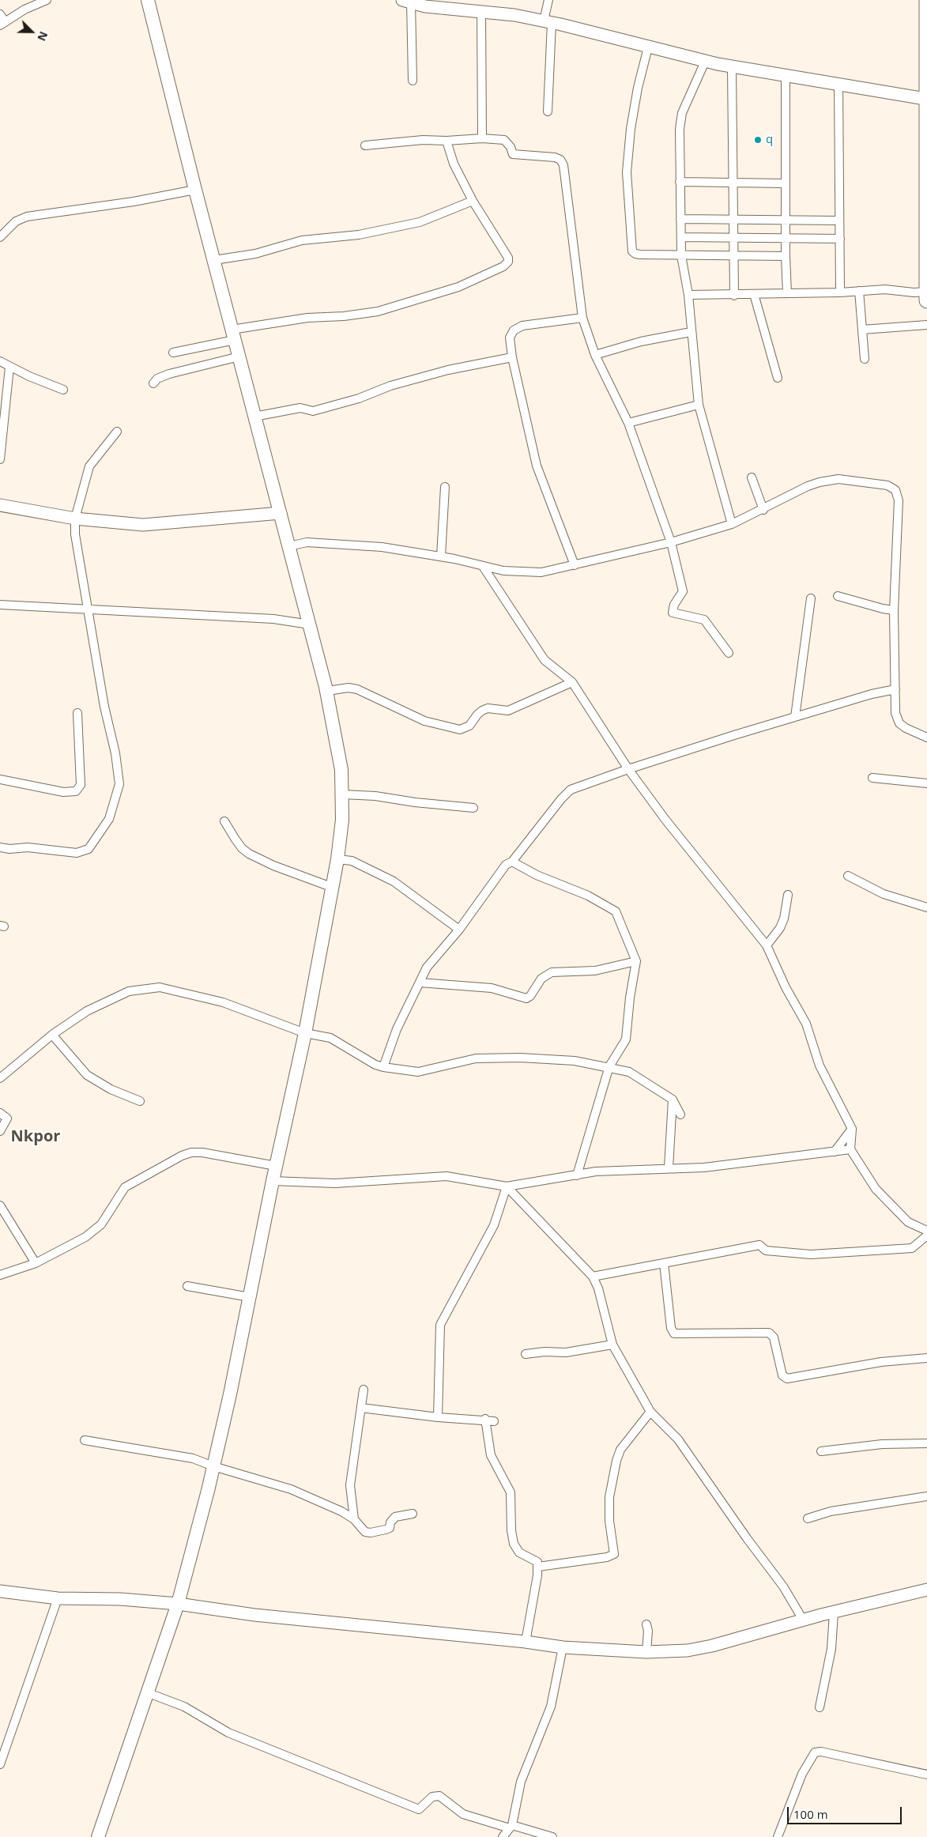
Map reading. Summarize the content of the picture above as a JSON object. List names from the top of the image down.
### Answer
{
  "districts": ["Nkpor"],
  "places": ["q"],
  "scale_bar": "100 m",
  "north": "bottom right"
}
